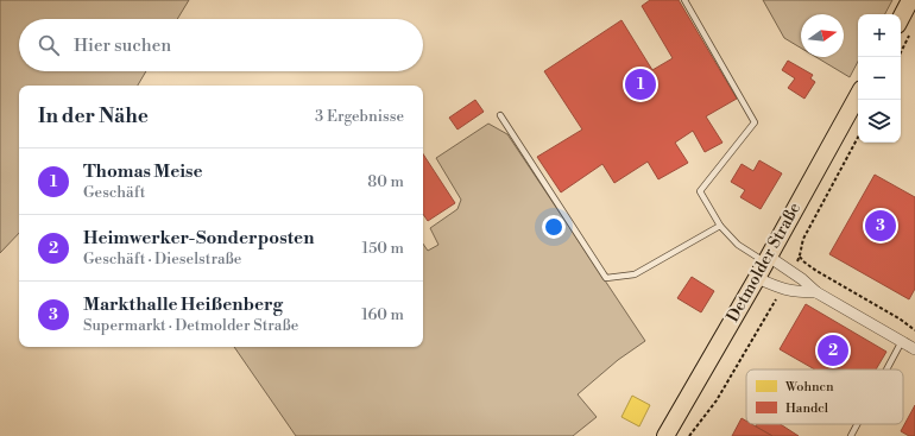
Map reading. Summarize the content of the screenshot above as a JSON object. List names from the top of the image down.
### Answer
{
  "streets": {
    "main road": ["Detmolder Straße"]
  },
  "legend": ["Wohnen", "Handel"],
  "north": "right",
  "page": {
    "map_buttons": ["+", "−"],
    "search": "Hier suchen",
    "pins": ["1", "3", "2"],
    "heading": ["In der Nähe", "3 Ergebnisse"],
    "list": [
      {
        "mark": "1",
        "name": "Thomas Meise",
        "note": "Geschäft",
        "value": "80 m"
      },
      {
        "mark": "2",
        "name": "Heimwerker-Sonderposten",
        "note": "Geschäft · Dieselstraße",
        "value": "150 m"
      },
      {
        "mark": "3",
        "name": "Markthalle Heißenberg",
        "note": "Supermarkt · Detmolder Straße",
        "value": "160 m"
      }
    ]
  }
}
